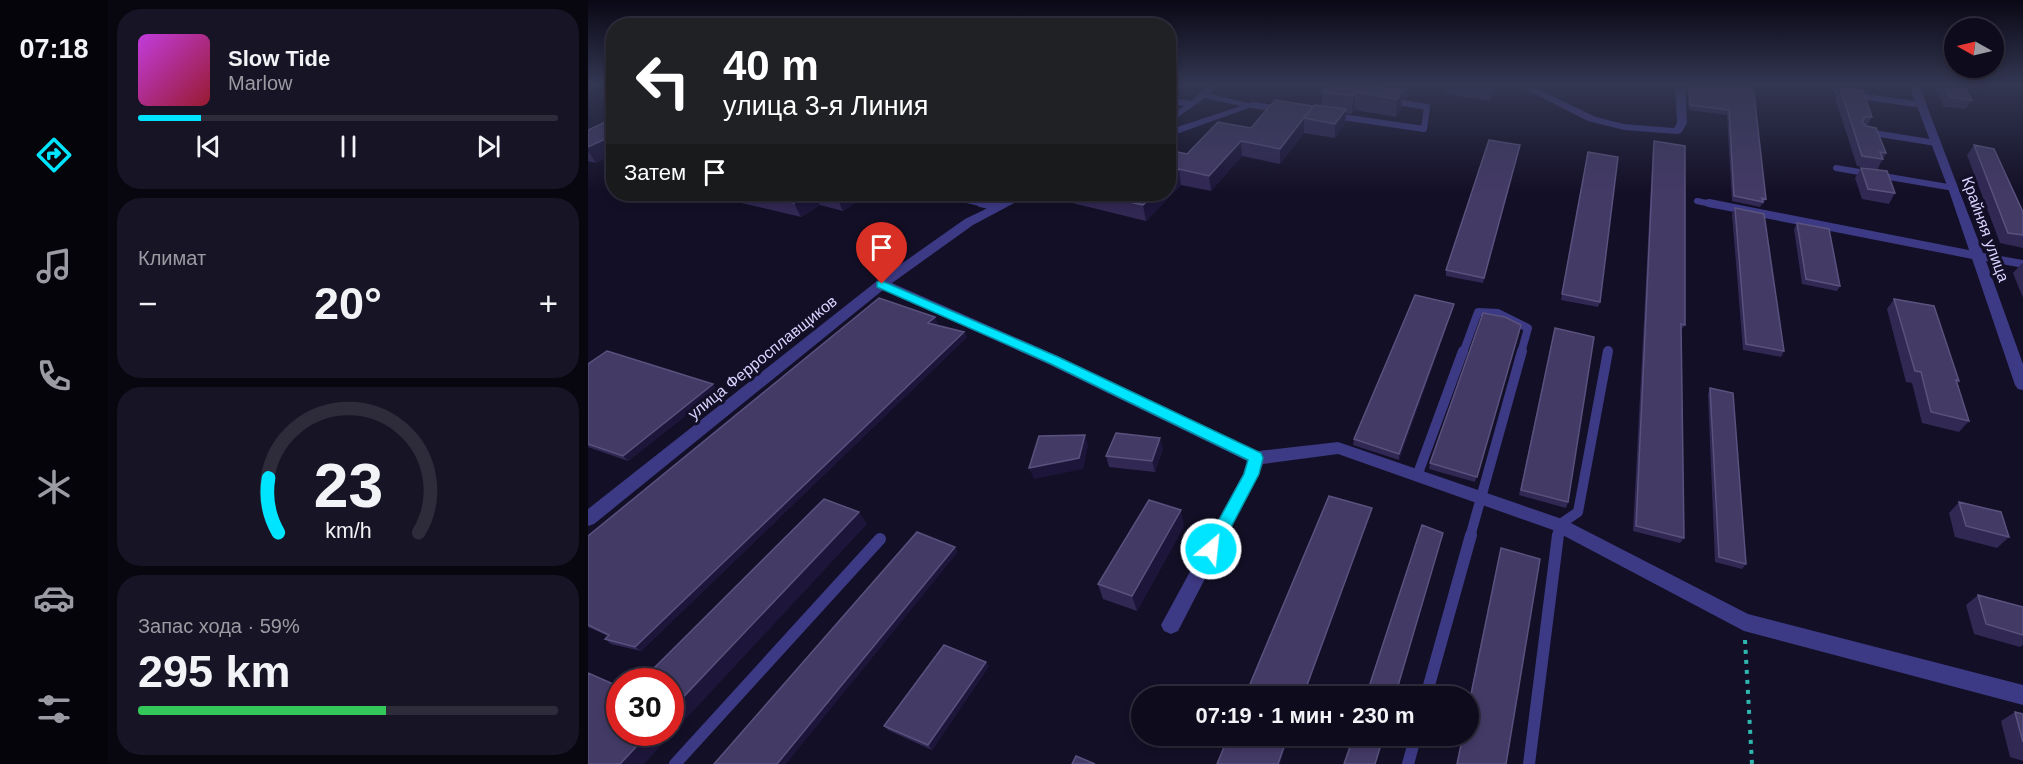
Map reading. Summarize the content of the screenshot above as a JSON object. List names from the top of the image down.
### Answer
{
  "streets": {
    "street": ["Крайняя улица", "улица Ферросплавщиков"]
  },
  "north": "left",
  "page": {
    "tabs": "07:18",
    "turn": ["40 m", "улица 3-я Линия"],
    "song": ["Slow Tide", "Marlow"],
    "then": "Затем",
    "tile": [
      "Климат",
      ["Запас хода · 59%", "295 km"]
    ],
    "heat": ["−", "20°", "+"],
    "limit": "30",
    "trip": "07:19 · 1 мин · 230 m",
    "gauge": ["23", "km/h"]
  }
}
